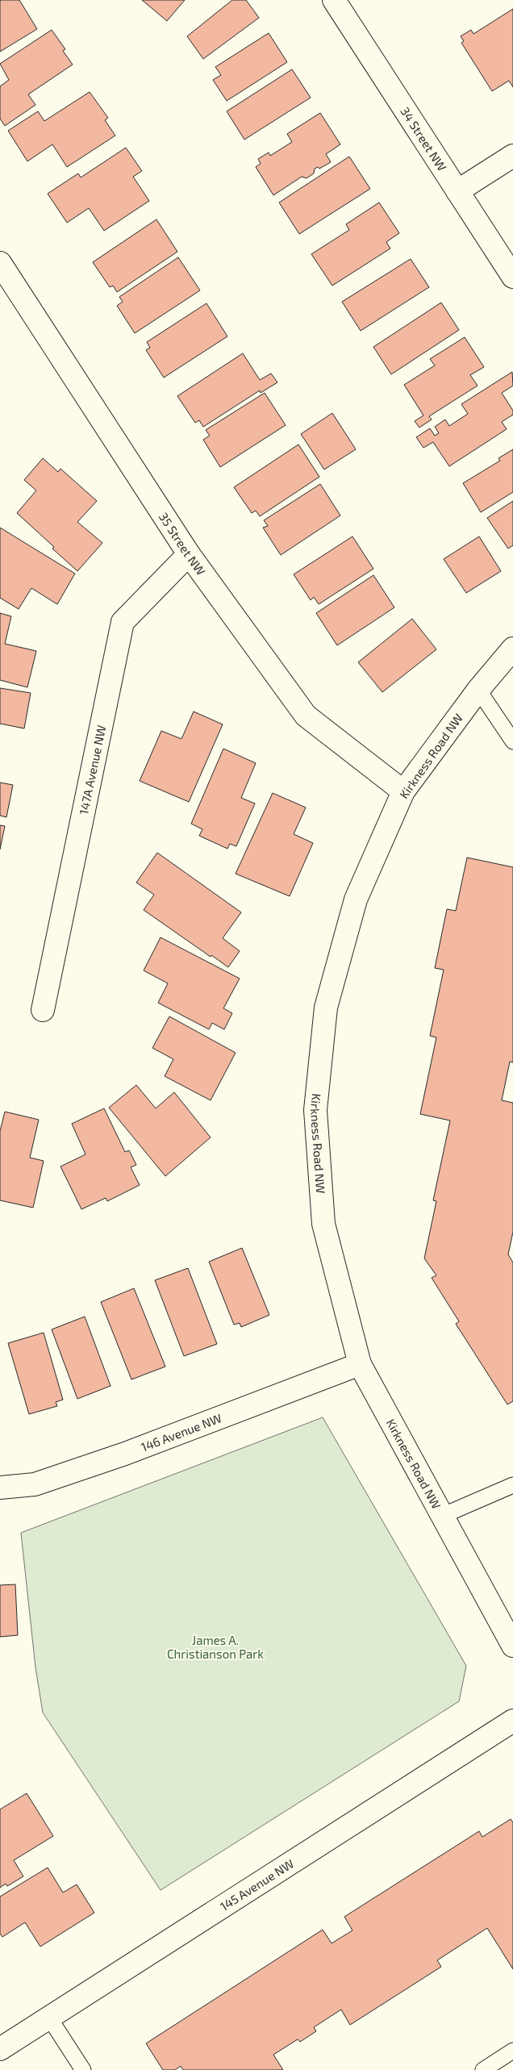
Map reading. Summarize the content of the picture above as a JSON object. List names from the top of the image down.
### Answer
{
  "streets": {
    "street": [
      "34 Street NW",
      "35 Street NW",
      "Kirkness Road NW",
      "147A Avenue NW",
      "146 Avenue NW",
      "145 Avenue NW"
    ]
  },
  "crossings": [
    ["35 Street NW", "Kirkness Road NW"],
    ["35 Street NW", "147A Avenue NW"],
    ["Kirkness Road NW", "146 Avenue NW"]
  ],
  "parks": ["James A. Christianson Park"]
}
